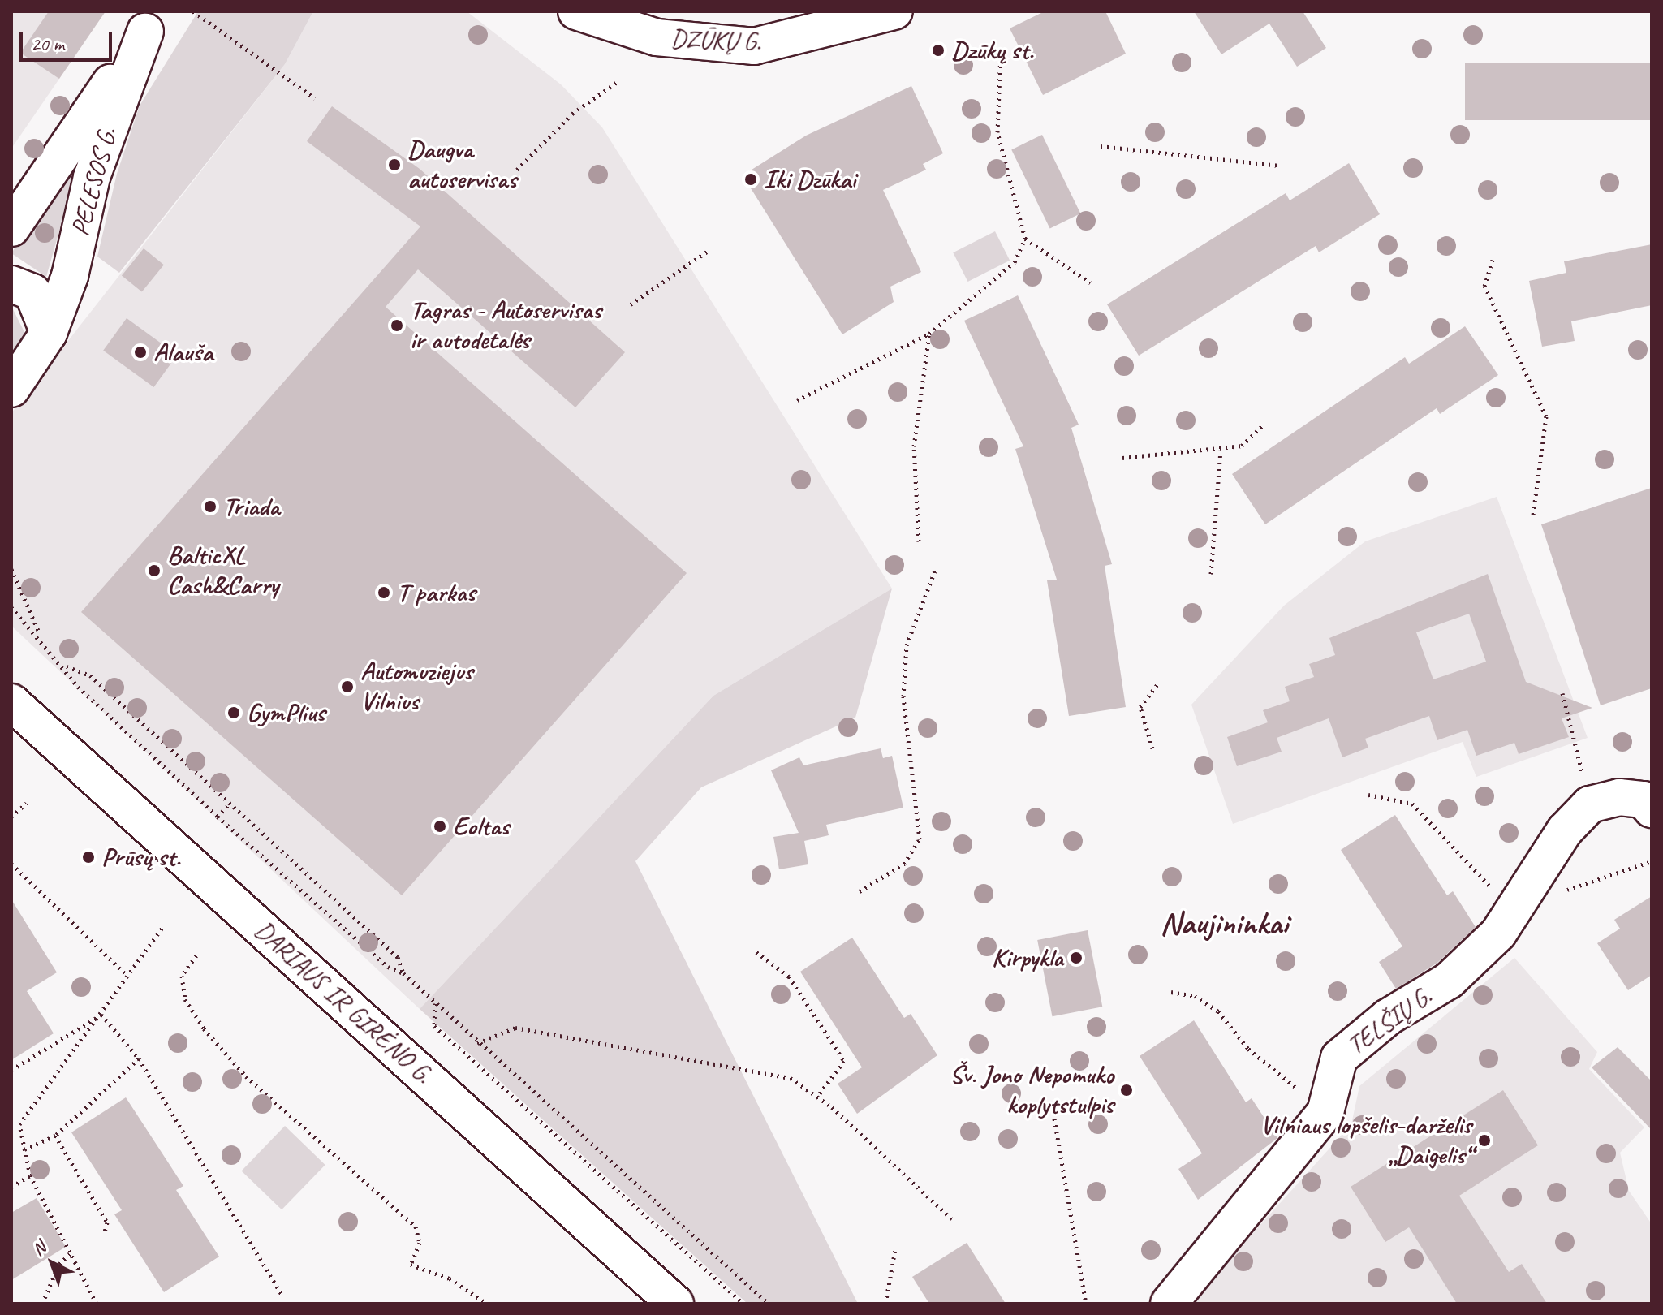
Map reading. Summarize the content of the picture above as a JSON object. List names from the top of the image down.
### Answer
{
  "streets": {
    "street": [
      "DZŪKŲ G.",
      "PELESOS G.",
      "DARIAUS IR GIRĖNO G.",
      "TELŠIŲ G."
    ]
  },
  "districts": ["Naujininkai"],
  "places": [
    "Dzūkų st.",
    "Daugva autoservisas",
    "Iki Dzūkai",
    "Tagras - Autoservisas ir autodetalės",
    "Alauša",
    "Triada",
    "BalticXL Cash&Carry",
    "T parkas",
    "Automuziejus Vilnius",
    "GymPlius",
    "Eoltas",
    "Prūsų st.",
    "Kirpykla",
    "Šv. Jono Nepomuko koplytstulpis",
    "Vilniaus lopšelis-darželis „Daigelis“"
  ],
  "scale_bar": "20 m",
  "north": "top left"
}
